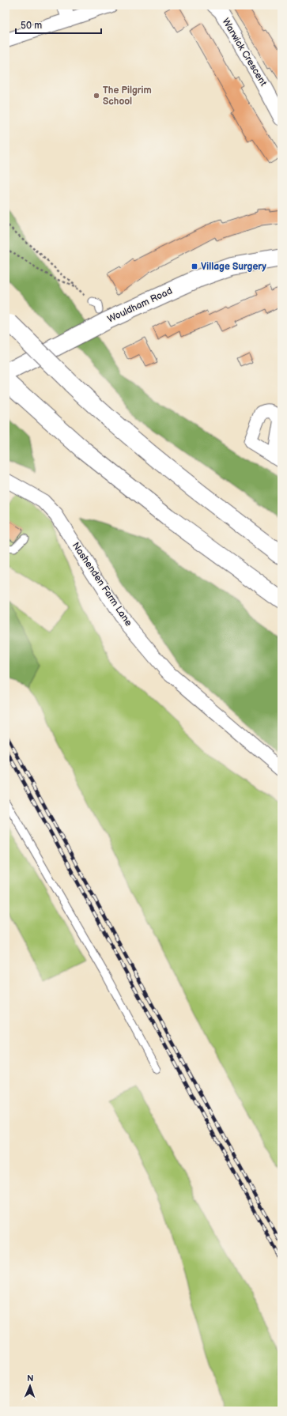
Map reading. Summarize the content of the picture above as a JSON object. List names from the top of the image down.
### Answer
{
  "streets": {
    "main road": ["Wouldham Road"],
    "street": ["Warwick Crescent", "Nashenden Farm Lane"]
  },
  "places": {
    "other": ["The Pilgrim School"],
    "transit": ["Village Surgery"]
  },
  "scale_bar": "50 m",
  "north": "top"
}
